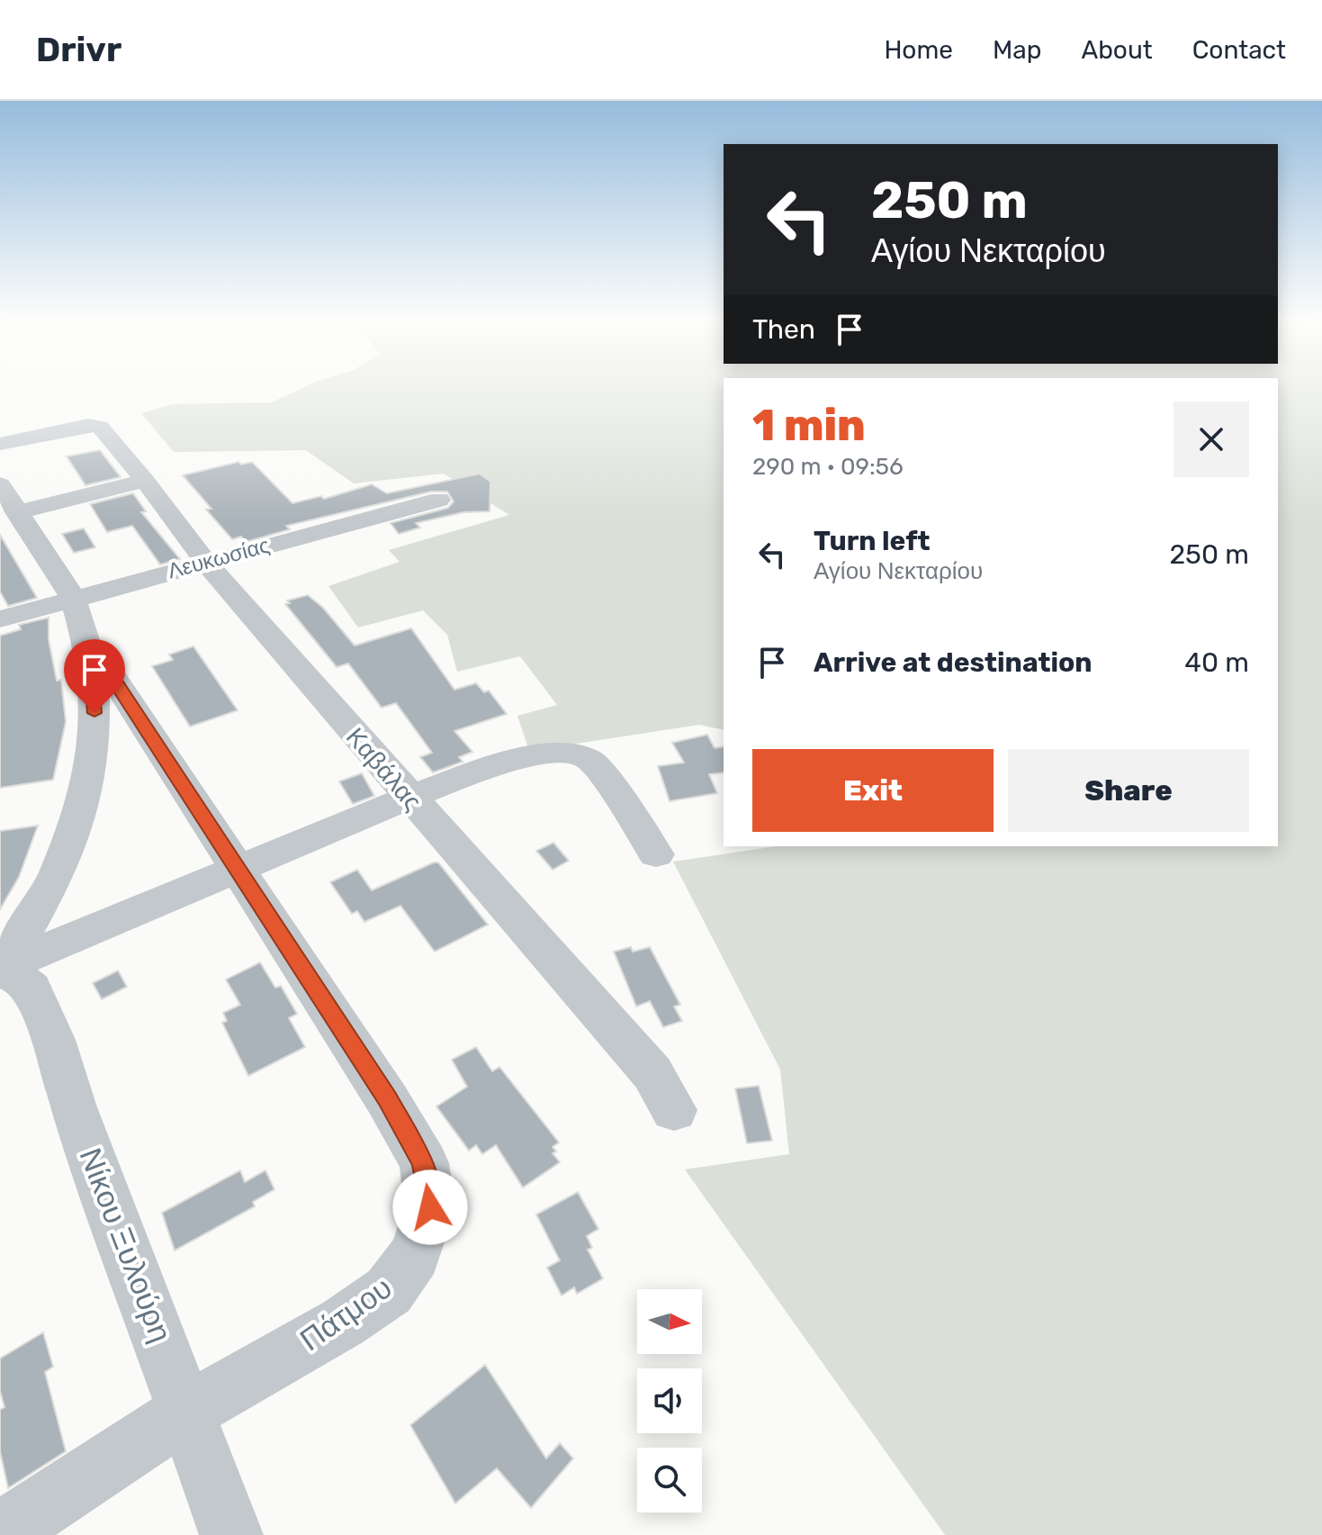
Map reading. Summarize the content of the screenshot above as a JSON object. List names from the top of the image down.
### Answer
{
  "streets": {
    "street": [
      "Λευκωσίας",
      "Καβάλας",
      "Νίκου Ξυλούρη",
      "Πάτμου"
    ]
  },
  "crossings": [
    ["Λευκωσίας", "Καβάλας"],
    ["Νίκου Ξυλούρη", "Πάτμου"]
  ],
  "north": "right",
  "page": {
    "header": "Drivr",
    "nav": [
      "Home",
      "Map",
      "About",
      "Contact"
    ],
    "turn": ["250 m", "Αγίου Νεκταρίου"],
    "then": "Then",
    "heading": ["1 min", "290 m · 09:56"],
    "list": [
      {
        "name": "Turn left",
        "note": "Αγίου Νεκταρίου",
        "value": "250 m"
      },
      {
        "name": "Arrive at destination",
        "value": "40 m"
      }
    ],
    "buttons": ["Exit", "Share"]
  }
}
